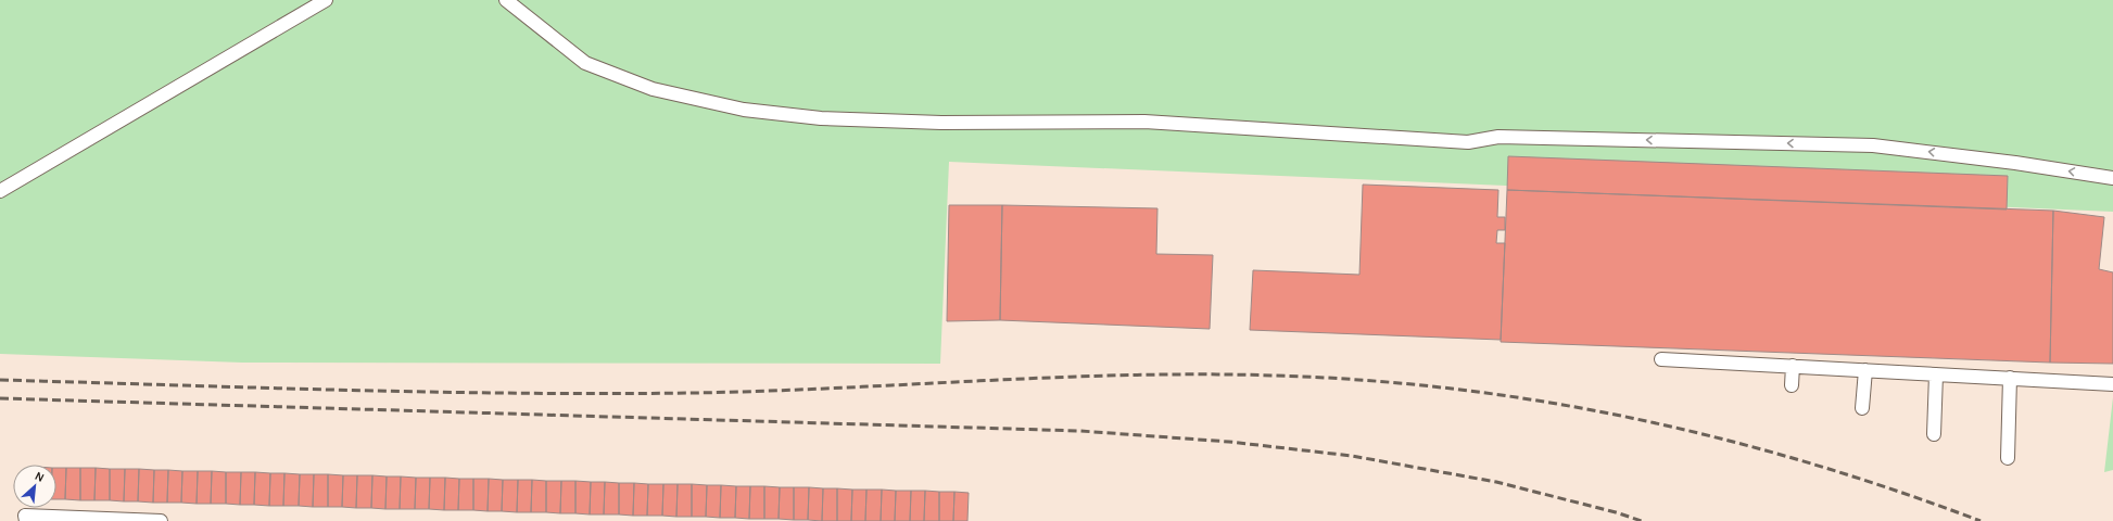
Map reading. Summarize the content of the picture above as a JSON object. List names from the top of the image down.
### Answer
{
  "north": "top right"
}
